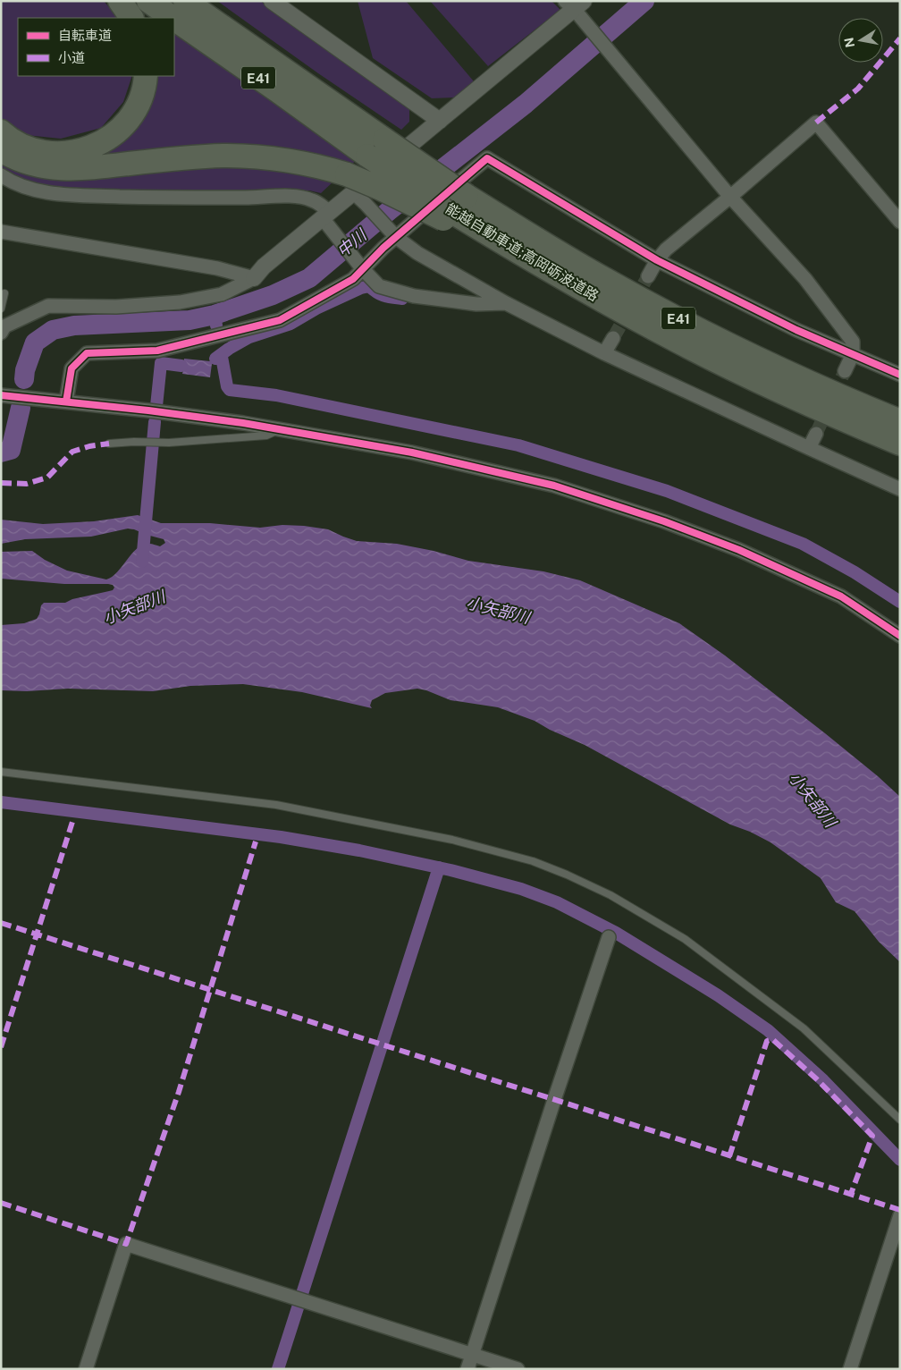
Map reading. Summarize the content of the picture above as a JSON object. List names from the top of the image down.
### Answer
{
  "streets": {
    "highway": ["E41", "能越自動車道;高岡砺波道路"]
  },
  "crossings": [
    ["E41", "能越自動車道;高岡砺波道路"]
  ],
  "water": ["中川", "小矢部川"],
  "legend": ["自転車道", "小道"],
  "north": "left"
}
